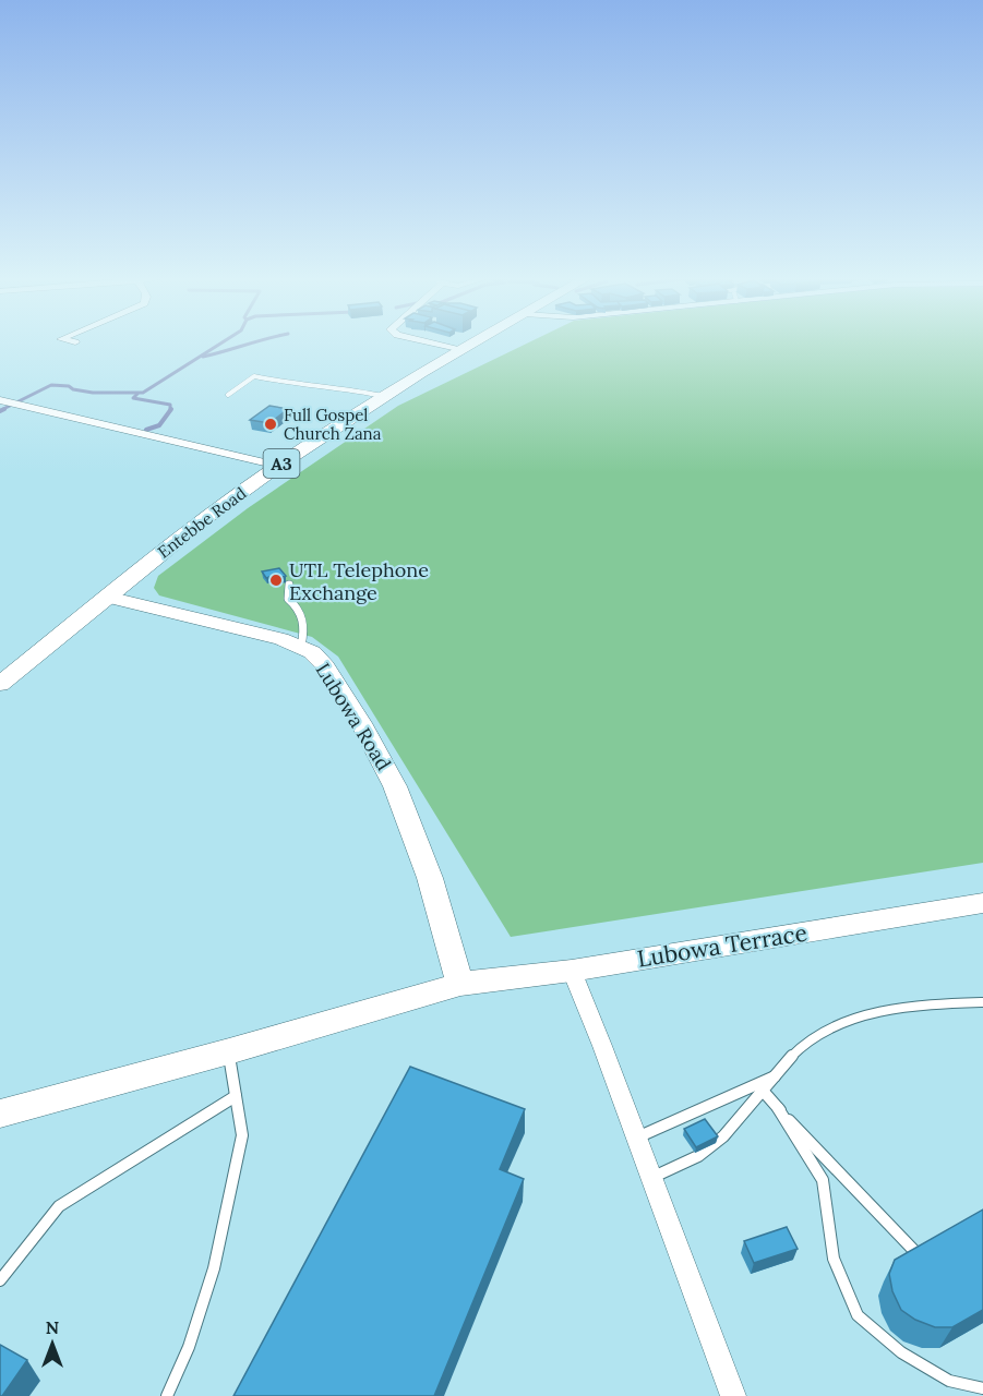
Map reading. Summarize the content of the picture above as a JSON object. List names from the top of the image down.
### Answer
{
  "streets": {
    "main road": ["A3", "Entebbe Road"],
    "street": ["Lubowa Road", "Lubowa Terrace"]
  },
  "crossings": [
    ["Entebbe Road", "Lubowa Road"],
    ["Lubowa Road", "Lubowa Terrace"]
  ],
  "places": ["Full Gospel Church Zana", "UTL Telephone Exchange"],
  "north": "top"
}
